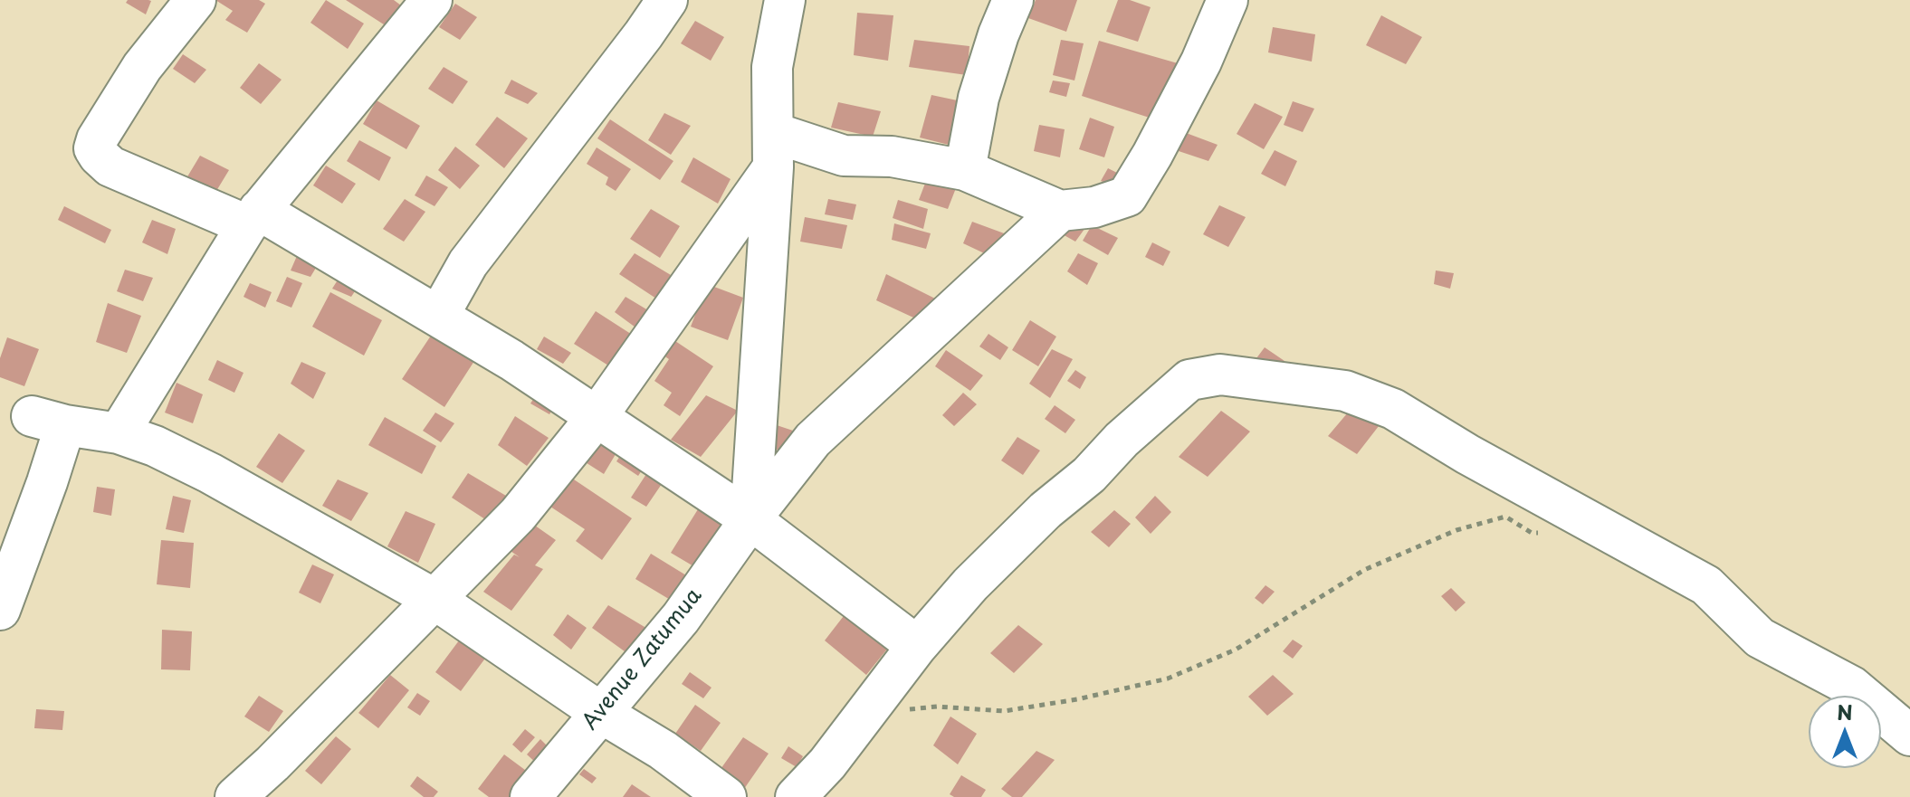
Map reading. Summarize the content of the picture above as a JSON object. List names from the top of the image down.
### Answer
{
  "streets": {
    "street": ["Avenue Zatumua"]
  },
  "north": "top"
}
